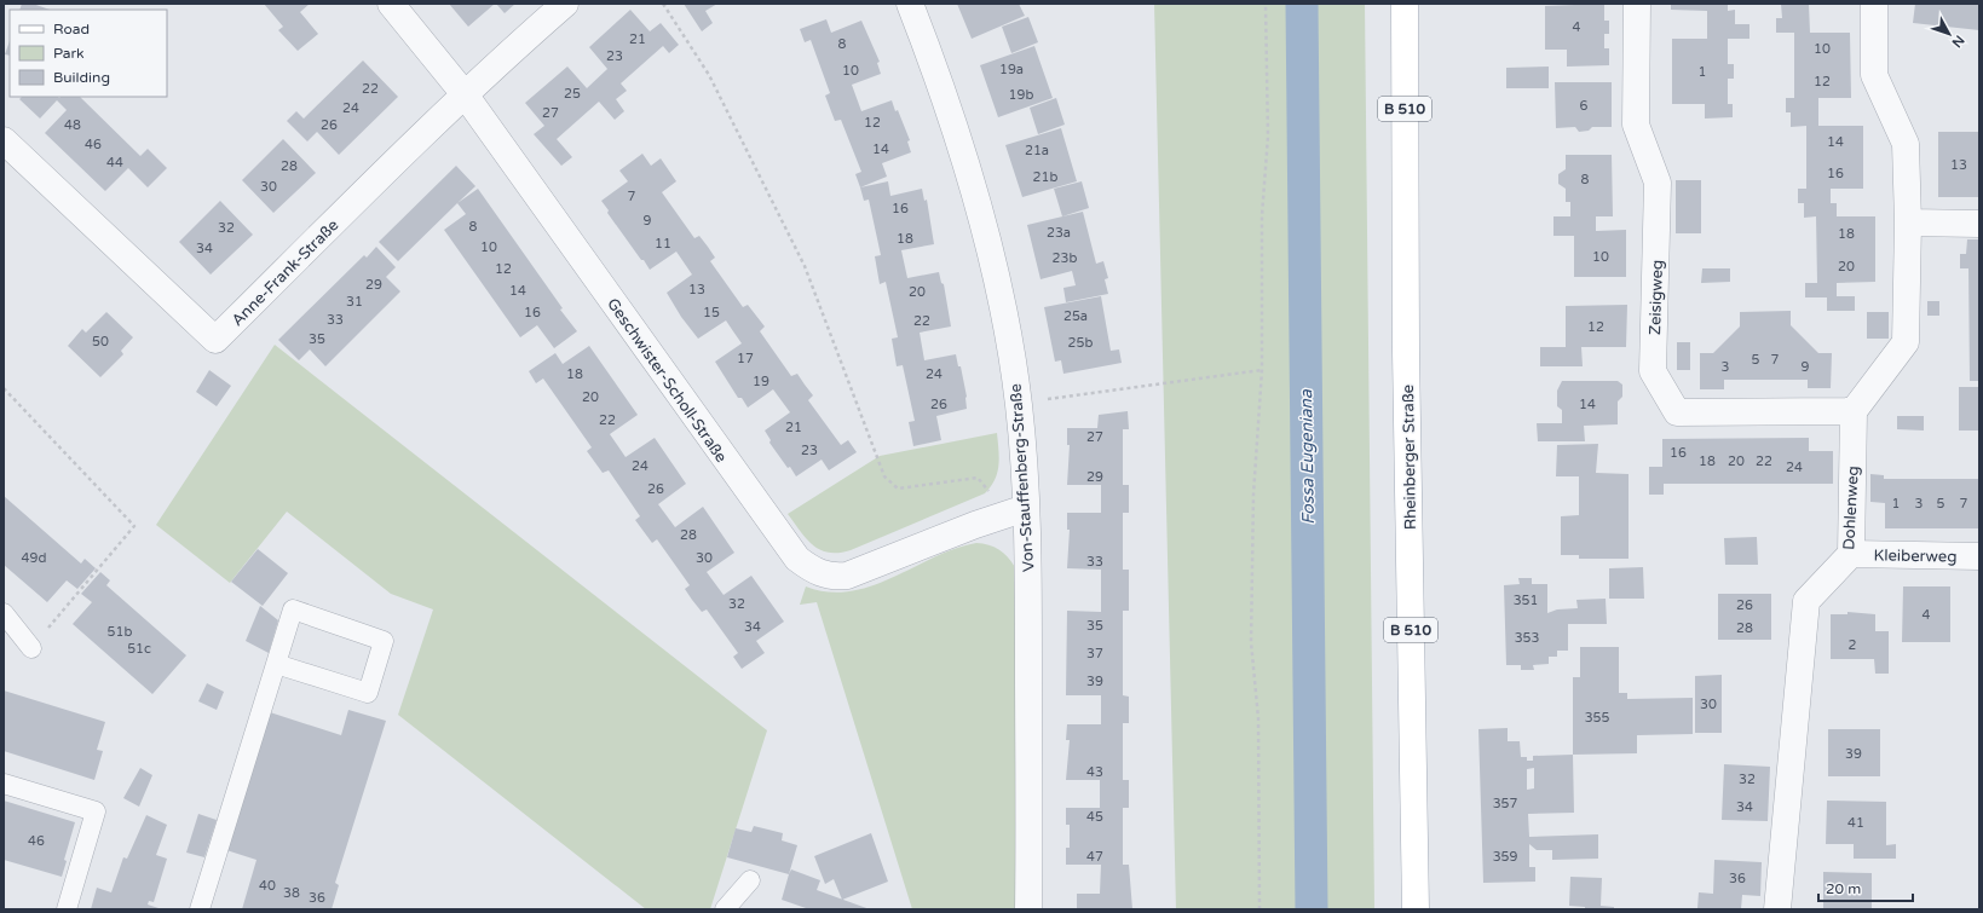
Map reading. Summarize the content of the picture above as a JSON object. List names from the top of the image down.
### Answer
{
  "streets": {
    "main road": ["B 510", "Rheinberger Straße"],
    "street": [
      "Anne-Frank-Straße",
      "Zeisigweg",
      "Geschwister-Scholl-Straße",
      "Von-Stauffenberg-Straße",
      "Dohlenweg",
      "Kleiberweg"
    ]
  },
  "crossings": [
    ["Anne-Frank-Straße", "Geschwister-Scholl-Straße"],
    ["Zeisigweg", "Dohlenweg"],
    ["Geschwister-Scholl-Straße", "Von-Stauffenberg-Straße"],
    ["Dohlenweg", "Kleiberweg"]
  ],
  "water": ["Fossa Eugeniana"],
  "house_numbers": [
    "4",
    "21",
    "8",
    "10",
    "23",
    "19a",
    "10",
    "1",
    "12",
    "22",
    "25",
    "19b",
    "6",
    "24",
    "27",
    "12",
    "48",
    "26",
    "14",
    "46",
    "14",
    "21a",
    "44",
    "13",
    "28",
    "16",
    "21b",
    "8",
    "30",
    "7",
    "16",
    "9",
    "8",
    "32",
    "23a",
    "18",
    "18",
    "11",
    "10",
    "34",
    "10",
    "23b",
    "20",
    "12",
    "29",
    "13",
    "14",
    "20",
    "31",
    "16",
    "15",
    "25a",
    "33",
    "22",
    "12",
    "35",
    "50",
    "25b",
    "17",
    "5",
    "7",
    "3",
    "9",
    "18",
    "24",
    "19",
    "20",
    "26",
    "14",
    "22",
    "21",
    "27",
    "23",
    "16",
    "18",
    "20",
    "22",
    "24",
    "24",
    "29",
    "26",
    "1",
    "3",
    "5",
    "7",
    "28",
    "49d",
    "30",
    "33",
    "351",
    "32",
    "26",
    "4",
    "35",
    "34",
    "28",
    "51b",
    "353",
    "2",
    "51c",
    "37",
    "39",
    "30",
    "355",
    "39",
    "43",
    "32",
    "357",
    "34",
    "45",
    "41",
    "46",
    "47",
    "359",
    "36",
    "40",
    "38",
    "36"
  ],
  "legend": ["Road", "Park", "Building"],
  "scale_bar": "20 m",
  "north": "bottom right"
}
